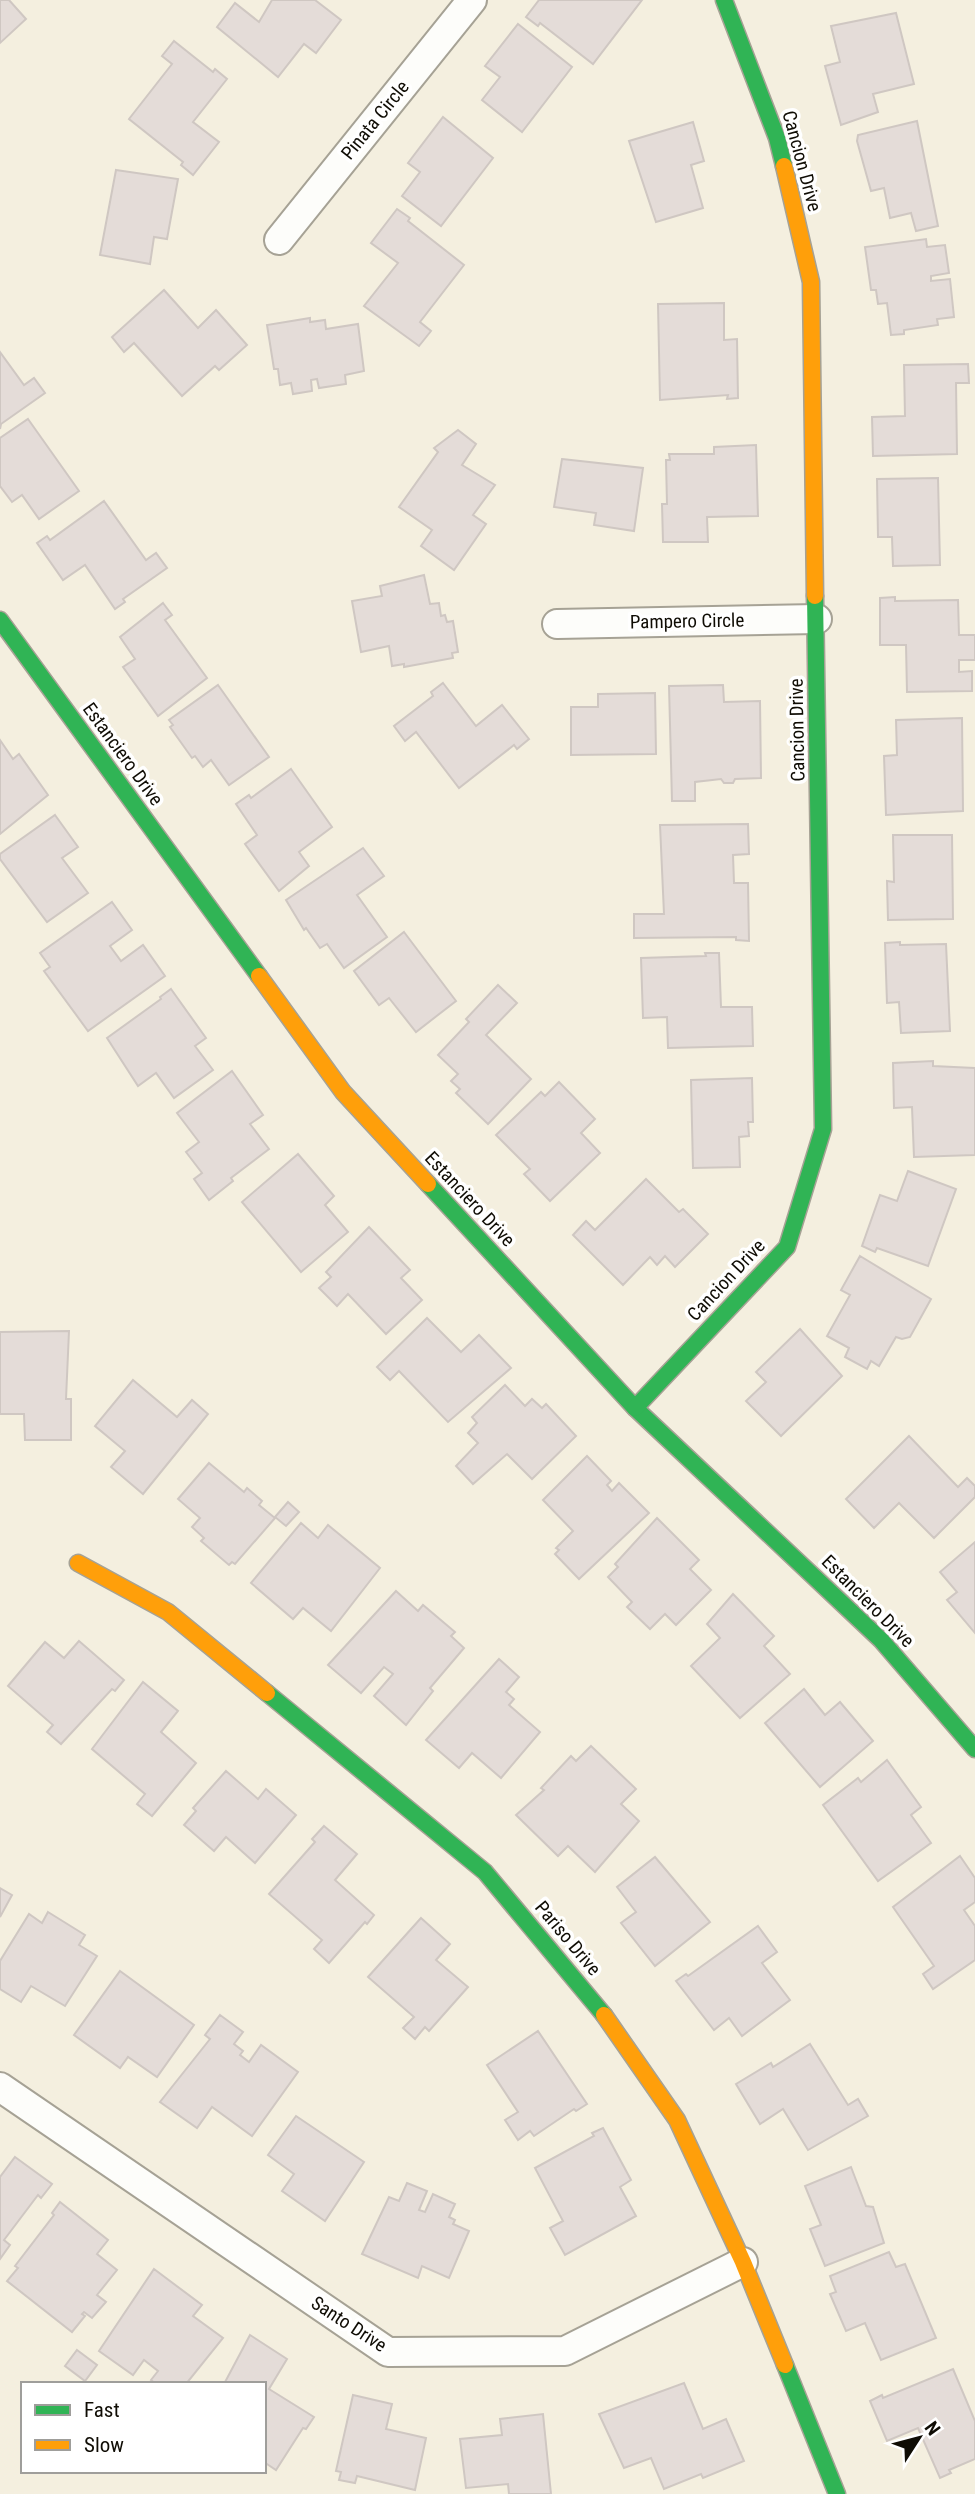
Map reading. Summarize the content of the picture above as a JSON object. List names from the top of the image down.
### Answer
{
  "streets": {
    "street": [
      "Pinata Circle",
      "Cancion Drive",
      "Pampero Circle",
      "Estanciero Drive",
      "Pariso Drive",
      "Santo Drive"
    ]
  },
  "crossings": [
    ["Cancion Drive", "Pampero Circle"],
    ["Cancion Drive", "Estanciero Drive"],
    ["Pariso Drive", "Santo Drive"]
  ],
  "legend": ["Fast", "Slow"],
  "north": "top right"
}
